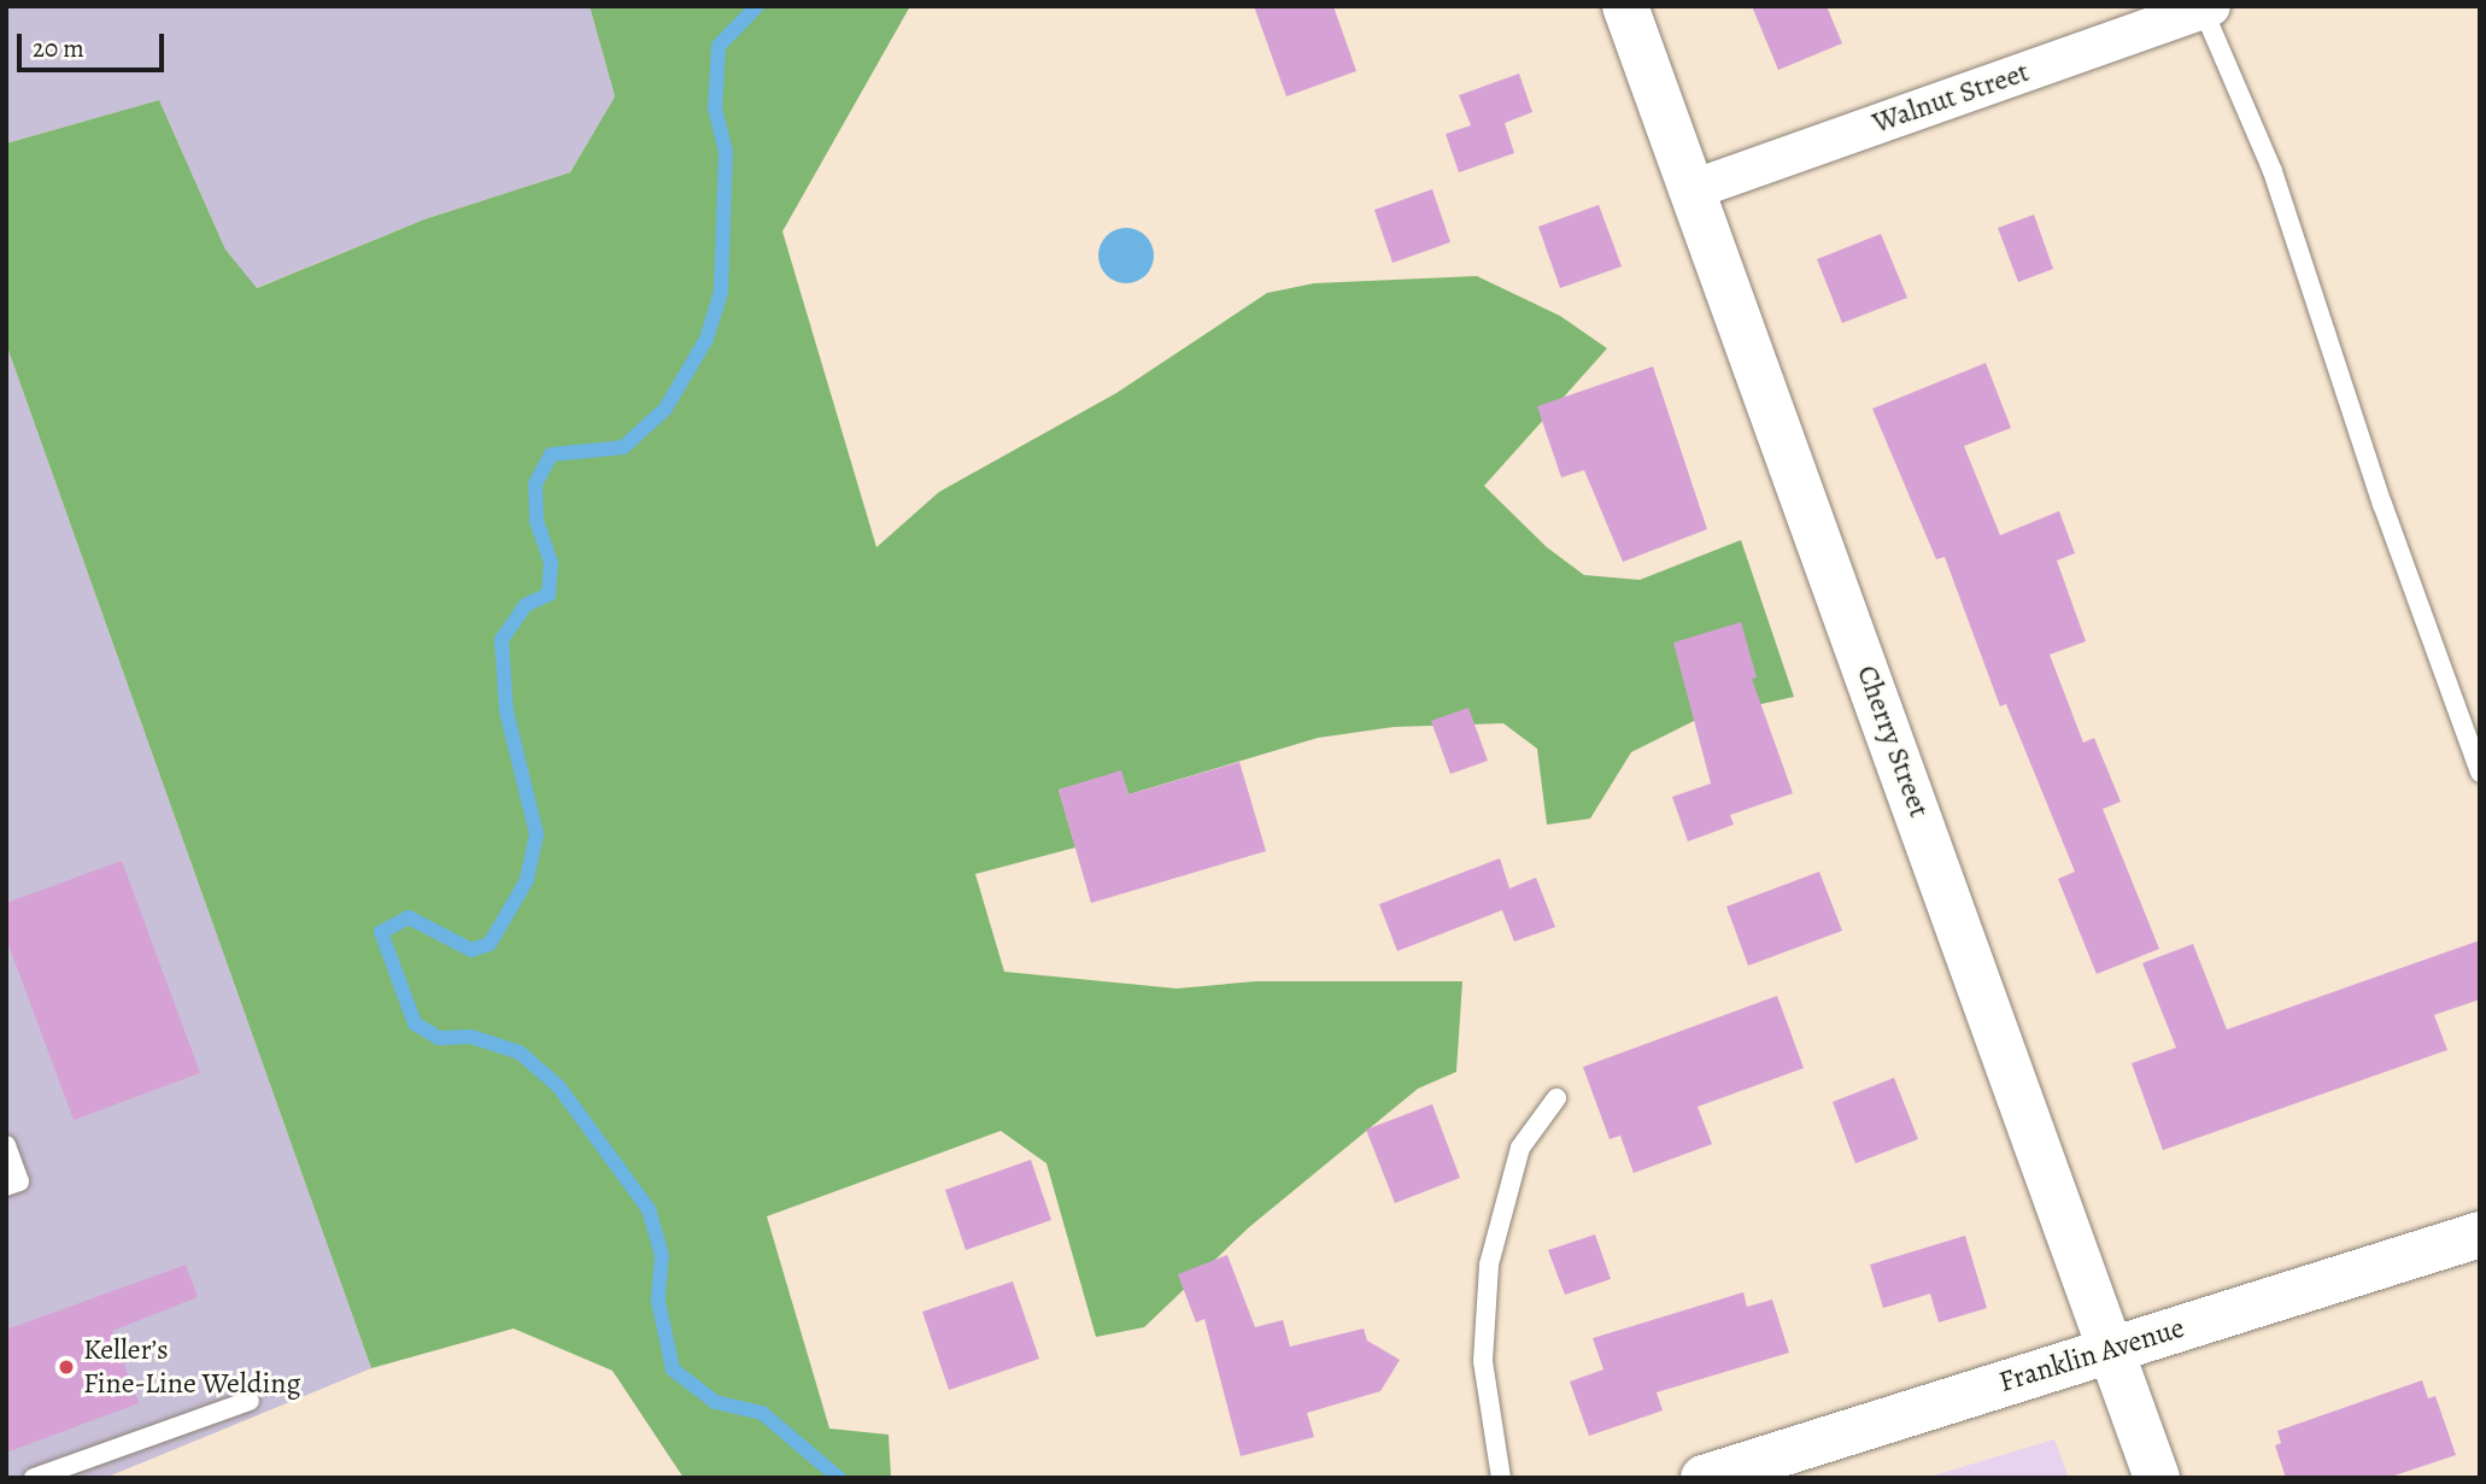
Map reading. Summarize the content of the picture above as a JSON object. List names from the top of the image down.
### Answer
{
  "streets": {
    "street": ["Walnut Street", "Cherry Street", "Franklin Avenue"]
  },
  "crossings": [
    ["Walnut Street", "Cherry Street"],
    ["Cherry Street", "Franklin Avenue"]
  ],
  "places": ["Keller’s Fine-Line Welding"],
  "scale_bar": "20 m"
}
